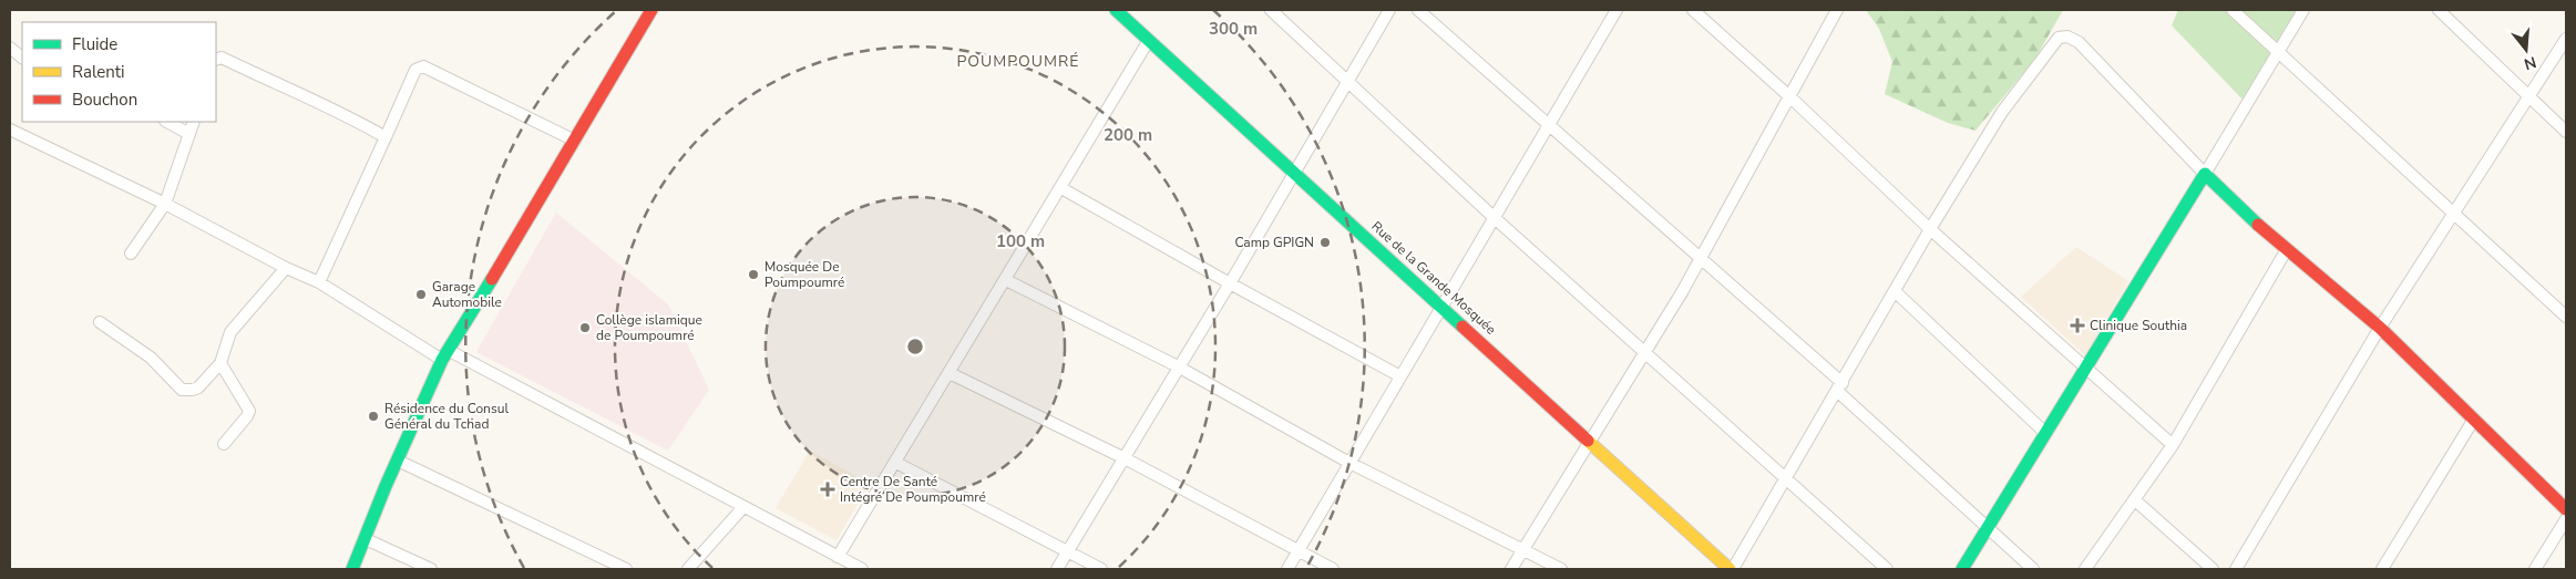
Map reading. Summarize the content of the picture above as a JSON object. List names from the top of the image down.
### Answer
{
  "streets": {
    "street": ["Rue de la Grande Mosquée"]
  },
  "districts": ["POUMPOUMRÉ"],
  "places": {
    "other": [
      "Camp GPIGN",
      "Mosquée De Poumpoumré",
      "Garage Automobile",
      "Collège islamique de Poumpoumré",
      "Résidence du Consul Général du Tchad"
    ],
    "health": ["Clinique Southia", "Centre De Santé Intégré De Poumpoumré"]
  },
  "legend": ["Fluide", "Ralenti", "Bouchon"],
  "north": "bottom",
  "rings": ["300 m", "200 m", "100 m"]
}
